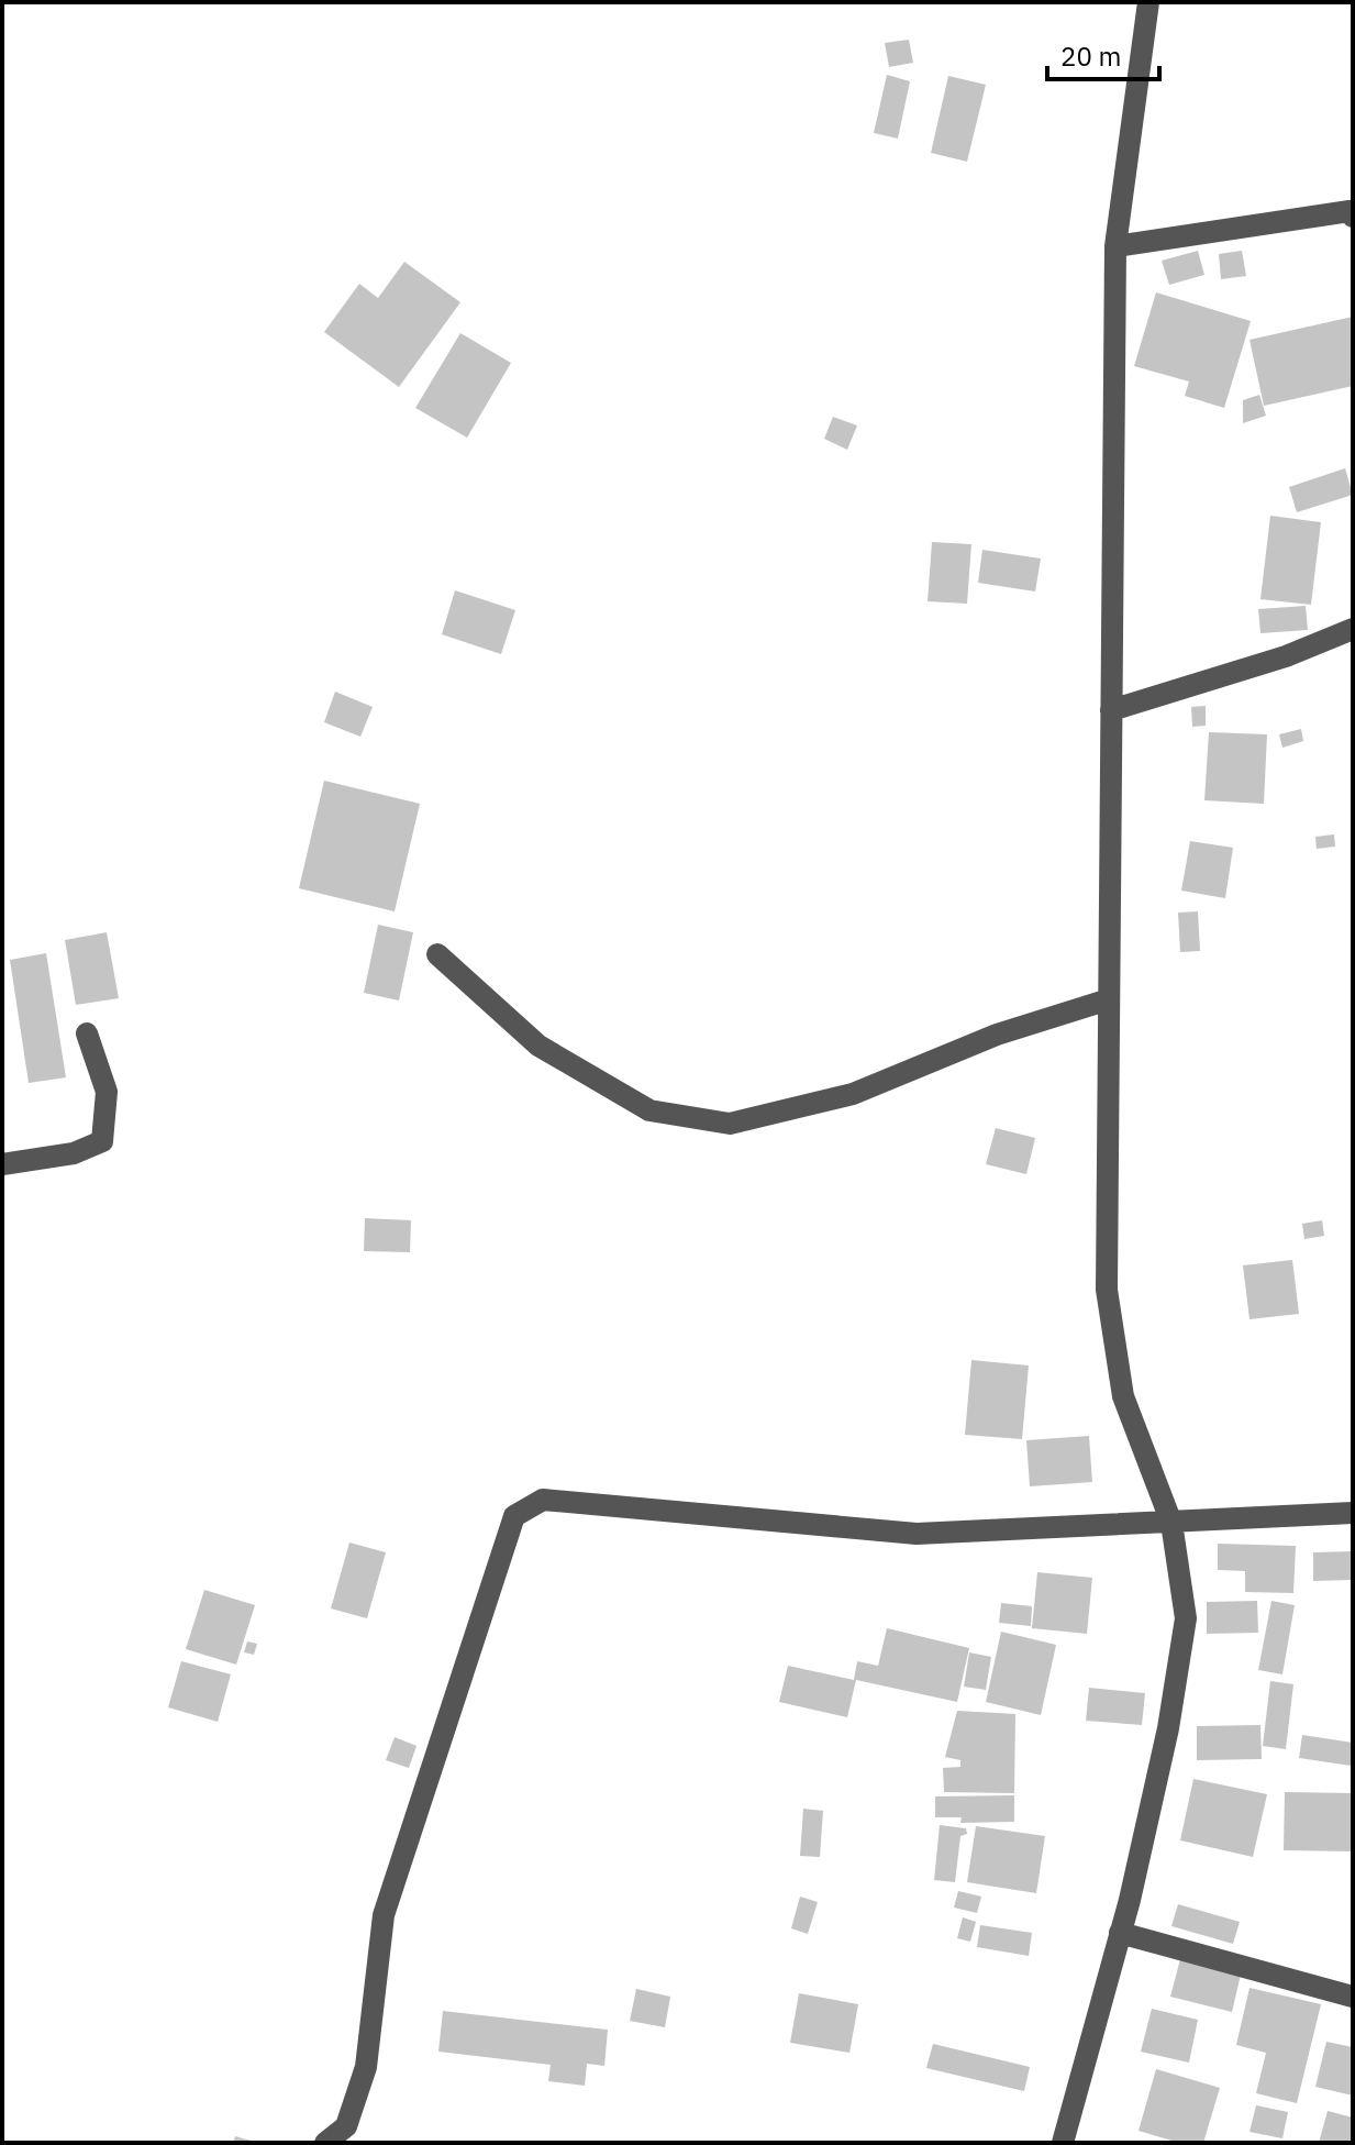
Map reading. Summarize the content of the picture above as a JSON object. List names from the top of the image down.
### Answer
{
  "scale_bar": "20 m"
}
